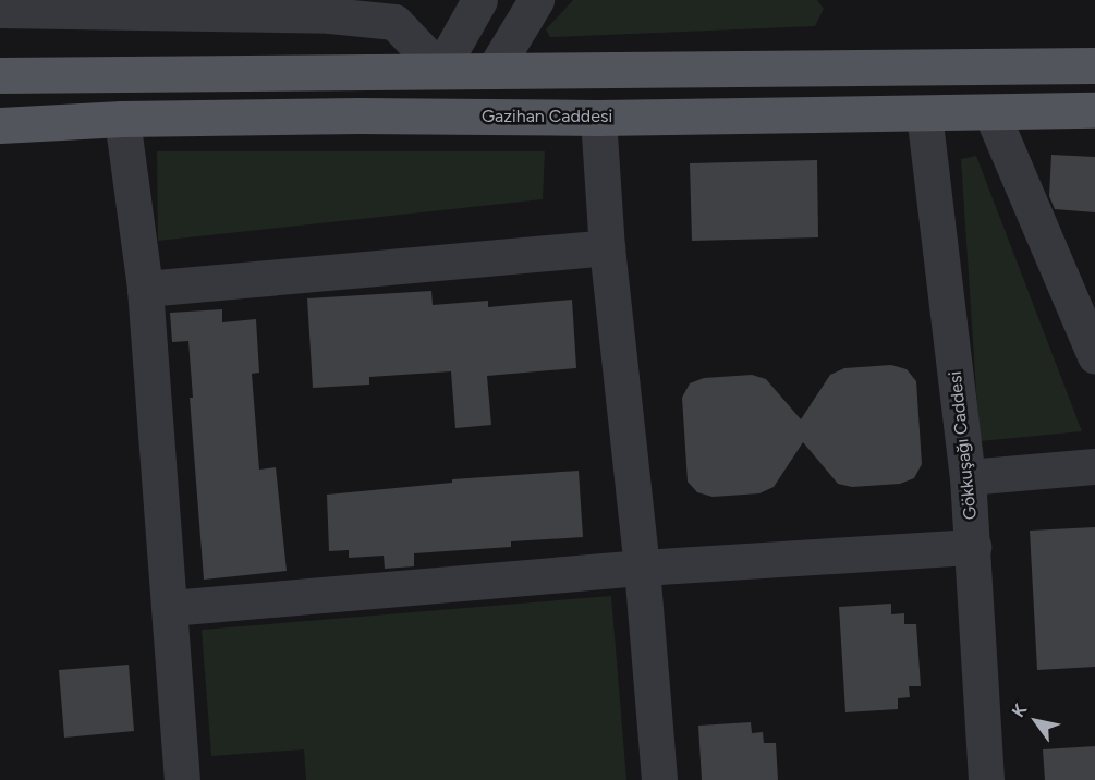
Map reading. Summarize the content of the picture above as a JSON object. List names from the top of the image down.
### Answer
{
  "streets": {
    "main road": ["Gazihan Caddesi"],
    "street": ["Gökkuşağı Caddesi"]
  },
  "crossings": [
    ["Gazihan Caddesi", "Gökkuşağı Caddesi"]
  ],
  "north": "top left"
}
